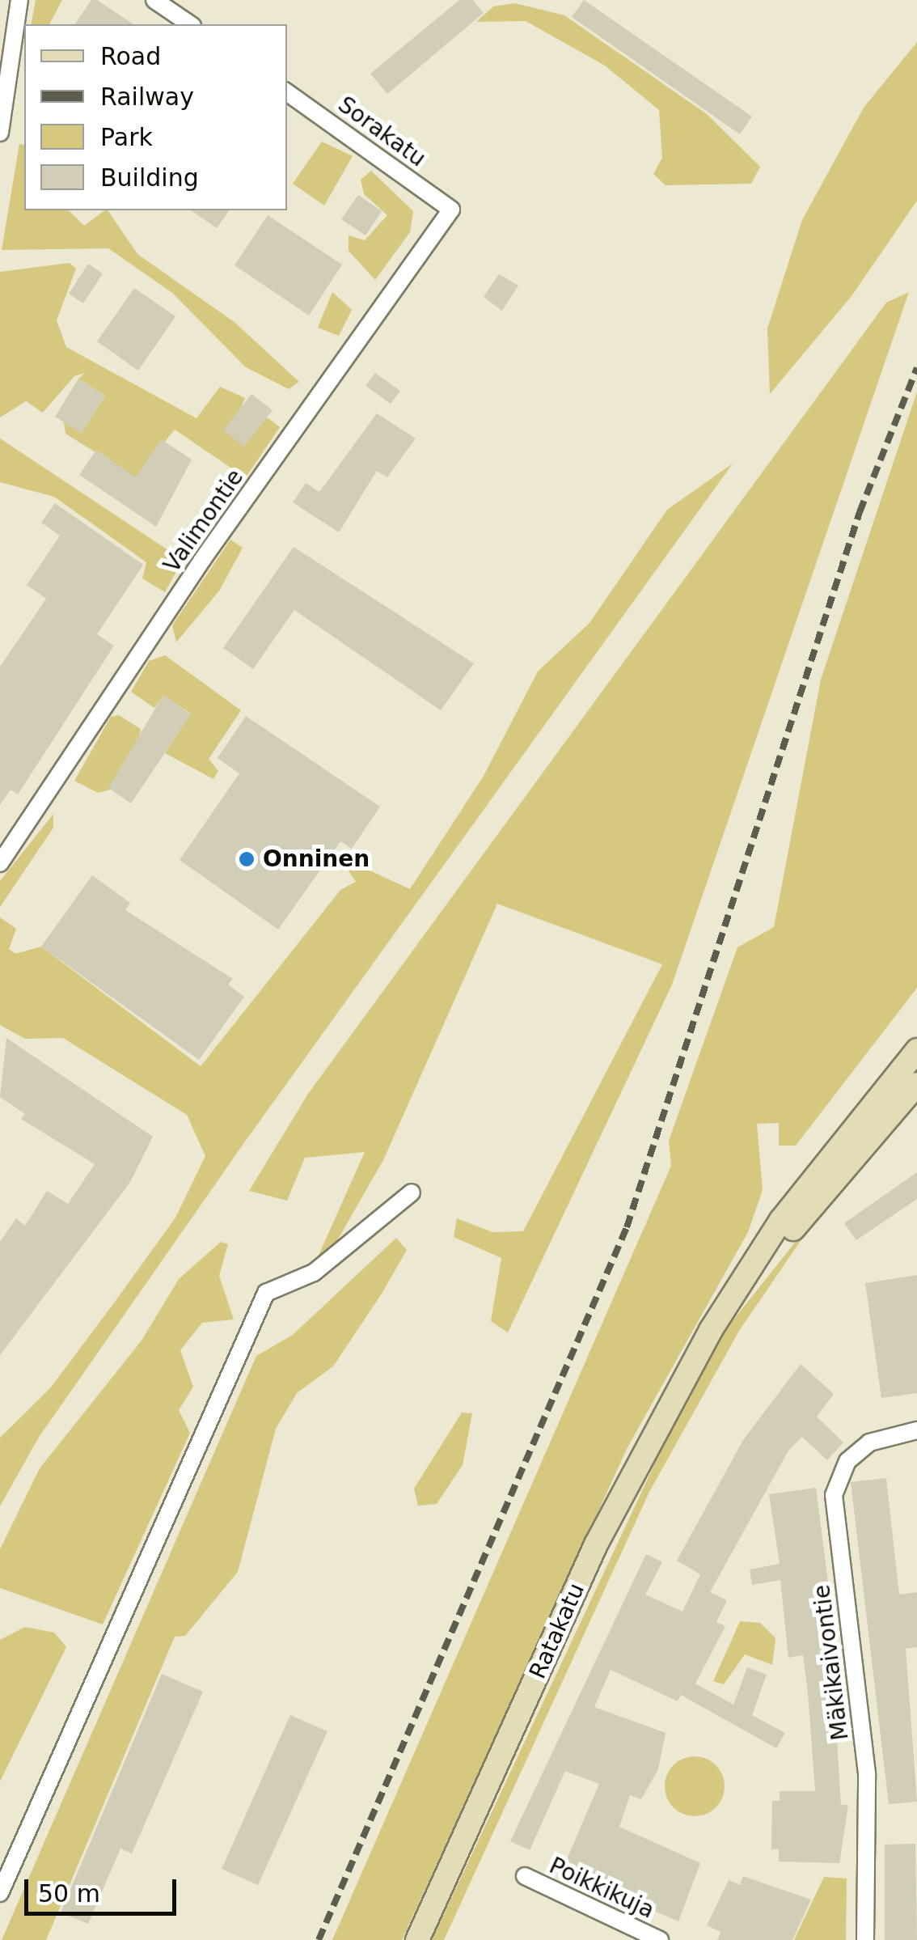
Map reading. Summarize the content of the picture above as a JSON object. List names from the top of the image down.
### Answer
{
  "streets": {
    "main road": ["Ratakatu"],
    "street": [
      "Sorakatu",
      "Valimontie",
      "Mäkikaivontie",
      "Poikkikuja"
    ]
  },
  "crossings": [
    ["Sorakatu", "Valimontie"]
  ],
  "places": ["Onninen"],
  "legend": [
    "Road",
    "Railway",
    "Park",
    "Building"
  ],
  "scale_bar": "50 m"
}
